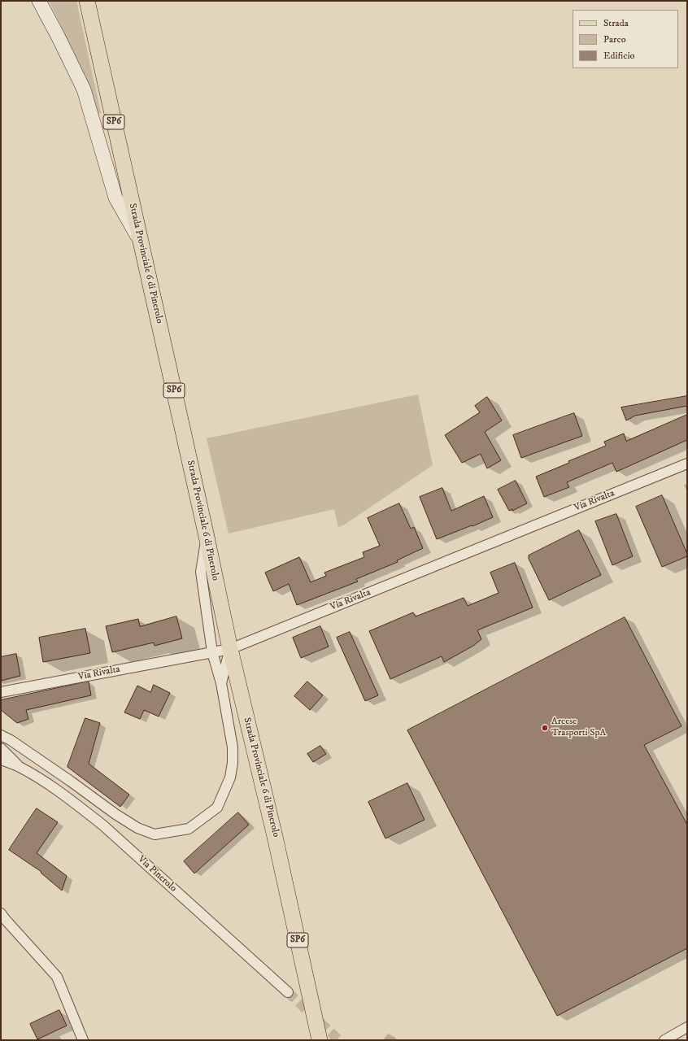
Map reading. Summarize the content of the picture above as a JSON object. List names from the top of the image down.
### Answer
{
  "streets": {
    "main road": ["SP6", "Strada Provinciale 6 di Pinerolo"],
    "street": ["Via Rivalta", "Via Pinerolo"]
  },
  "crossings": [
    ["Strada Provinciale 6 di Pinerolo", "Via Rivalta"]
  ],
  "places": ["Arcese Trasporti SpA"],
  "legend": ["Strada", "Parco", "Edificio"]
}
